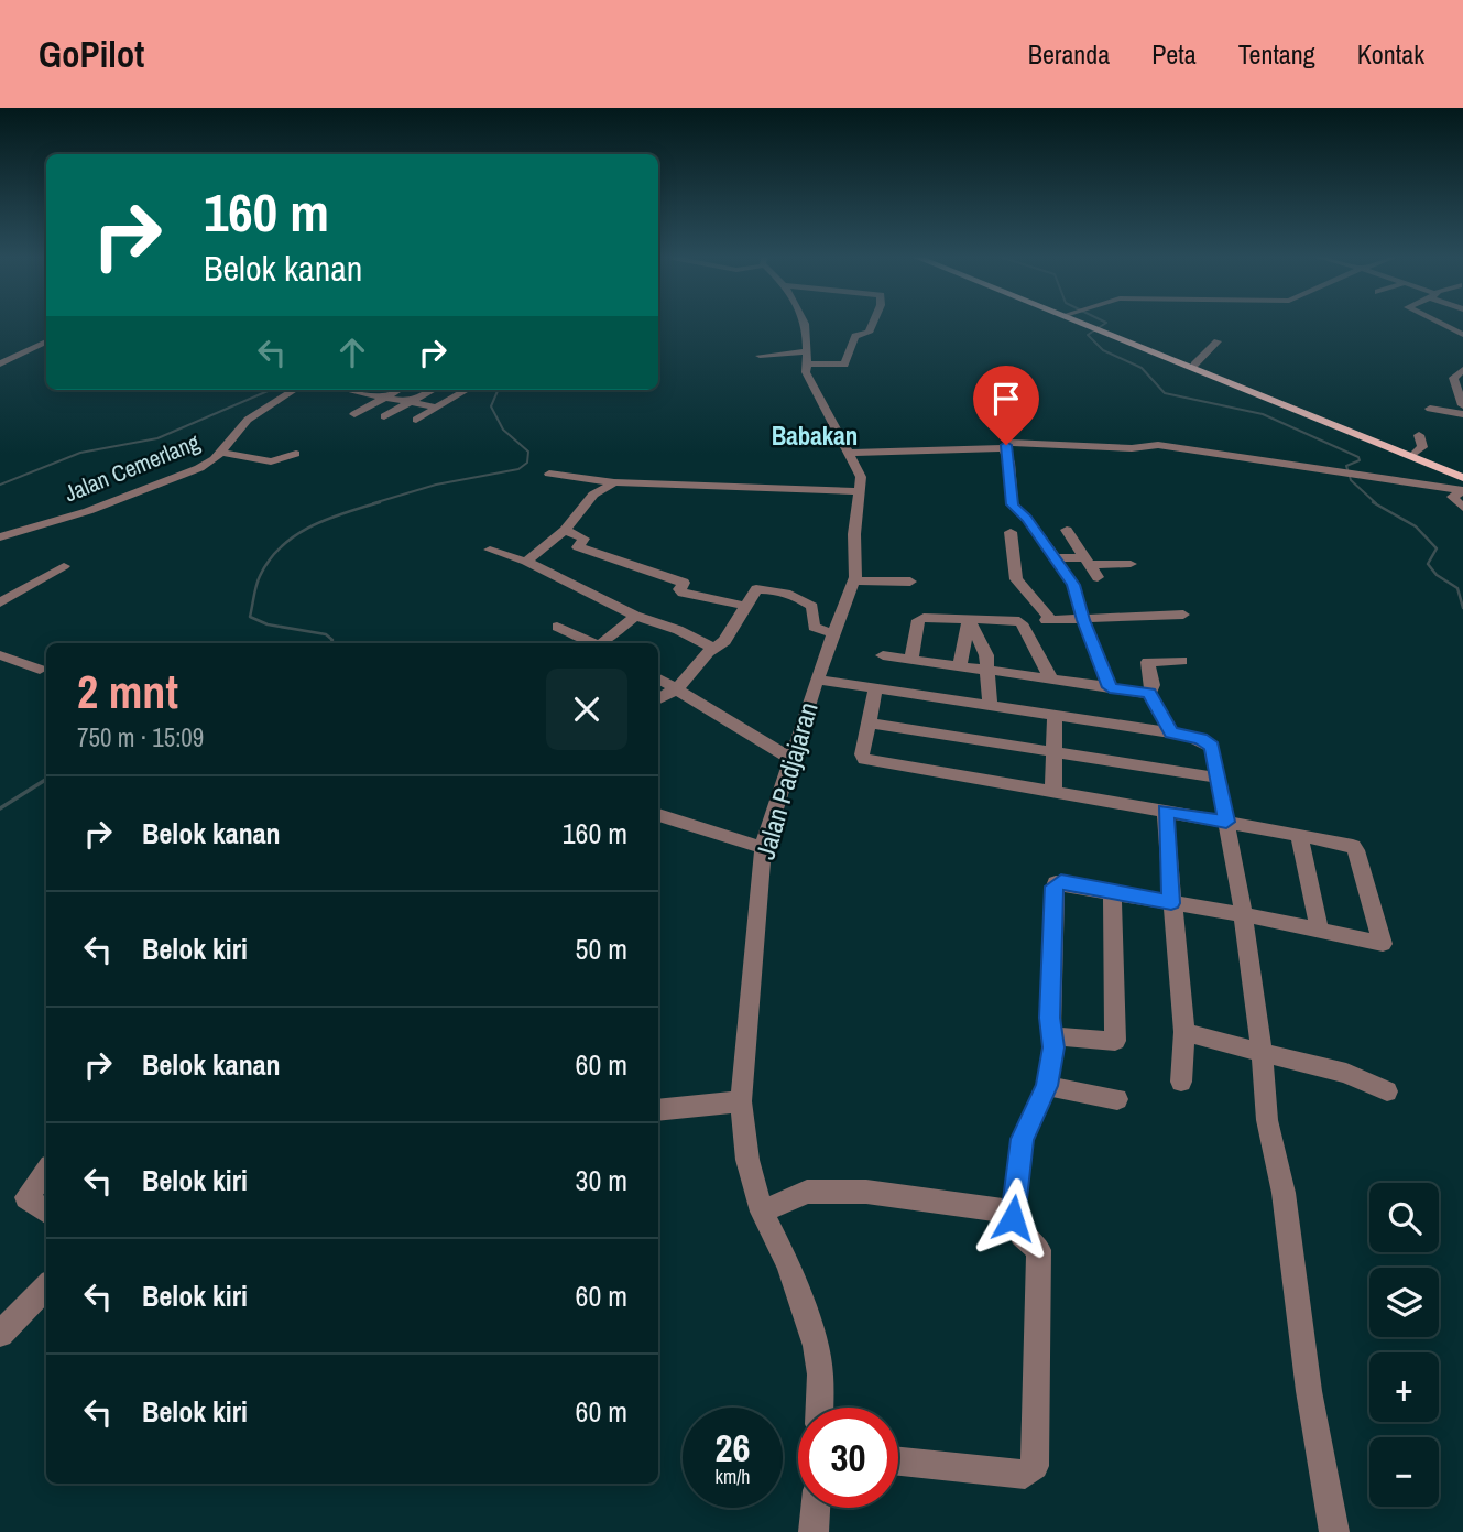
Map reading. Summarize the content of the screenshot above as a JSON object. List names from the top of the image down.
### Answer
{
  "streets": {
    "street": ["Jalan Cemerlang", "Jalan Padjajaran"]
  },
  "districts": ["Babakan"],
  "page": {
    "header": "GoPilot",
    "nav": [
      "Beranda",
      "Peta",
      "Tentang",
      "Kontak"
    ],
    "turn": ["160 m", "Belok kanan"],
    "heading": ["2 mnt", "750 m · 15:09"],
    "list": [
      {
        "name": "Belok kanan",
        "value": "160 m"
      },
      {
        "name": "Belok kiri",
        "value": "50 m"
      },
      {
        "name": "Belok kanan",
        "value": "60 m"
      },
      {
        "name": "Belok kiri",
        "value": "30 m"
      },
      {
        "name": "Belok kiri",
        "value": "60 m"
      },
      {
        "name": "Belok kiri",
        "value": "60 m"
      }
    ],
    "map_buttons": ["+", "−"],
    "speed": "26 km/h",
    "limit": "30"
  }
}
